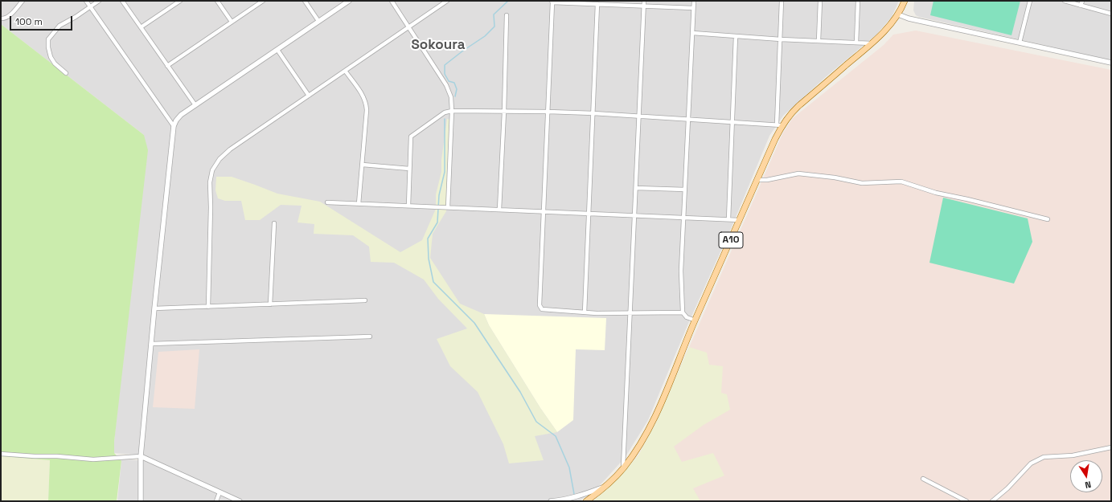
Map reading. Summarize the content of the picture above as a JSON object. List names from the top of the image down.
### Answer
{
  "streets": {
    "main road": ["A10"]
  },
  "districts": ["Sokoura"],
  "scale_bar": "100 m",
  "north": "bottom"
}
